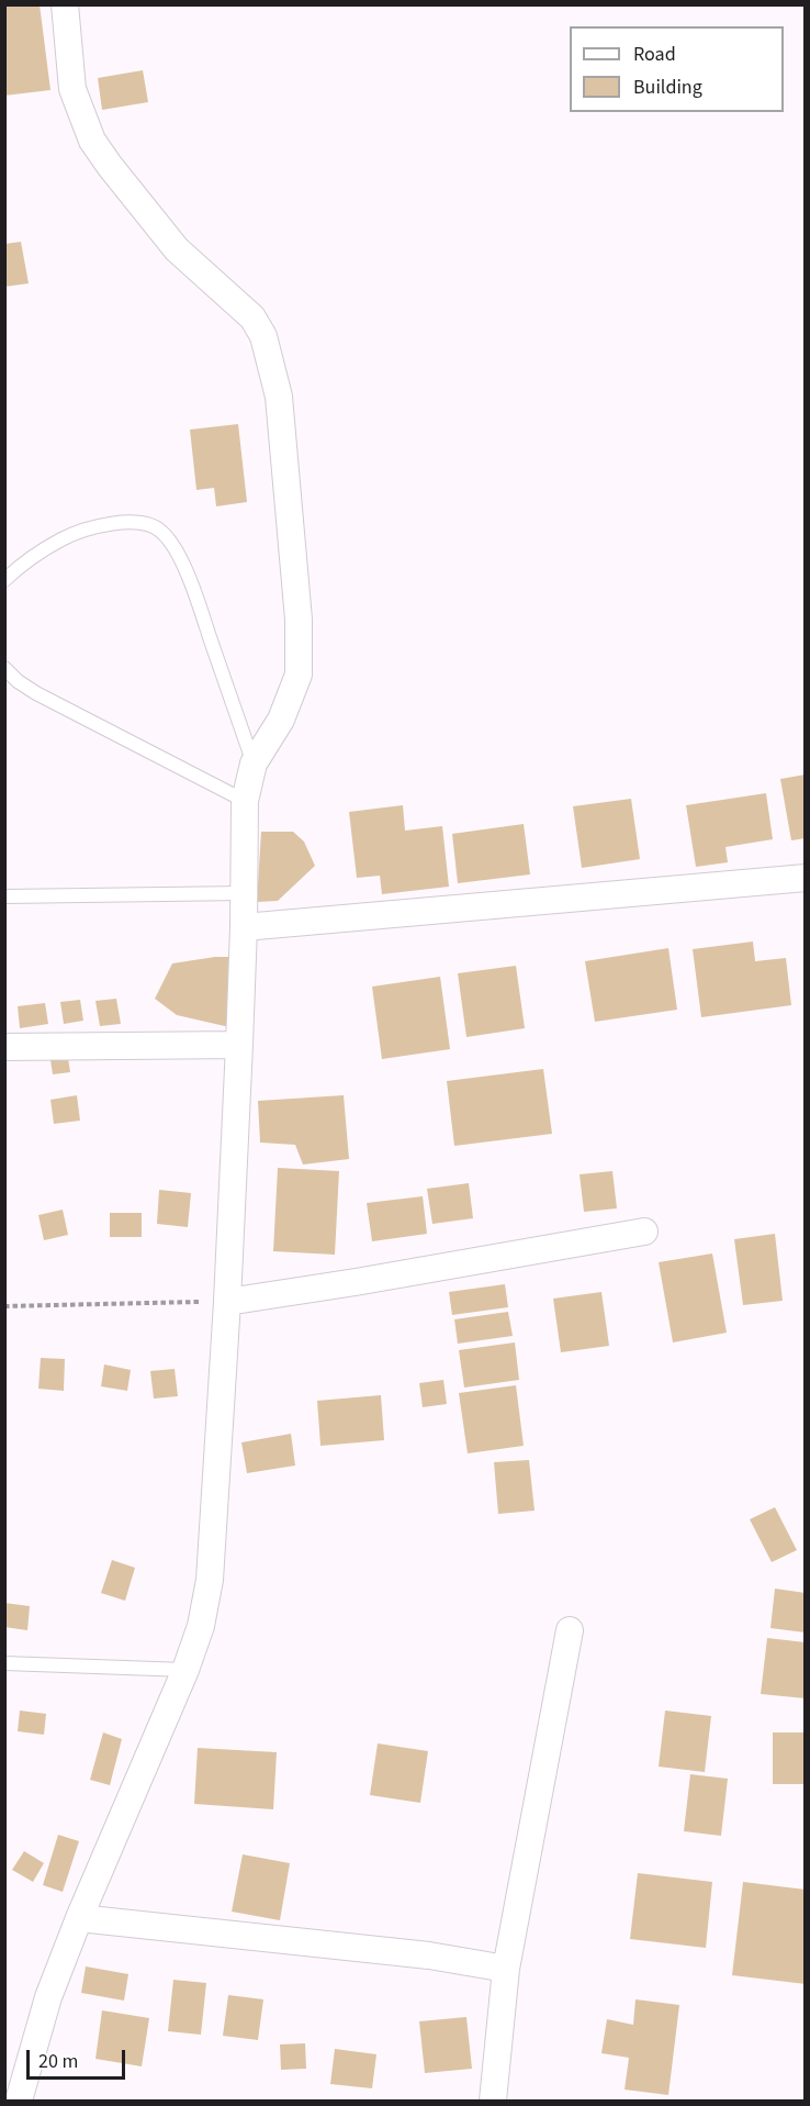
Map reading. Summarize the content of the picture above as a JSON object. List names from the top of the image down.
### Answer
{
  "legend": ["Road", "Building"],
  "scale_bar": "20 m"
}
